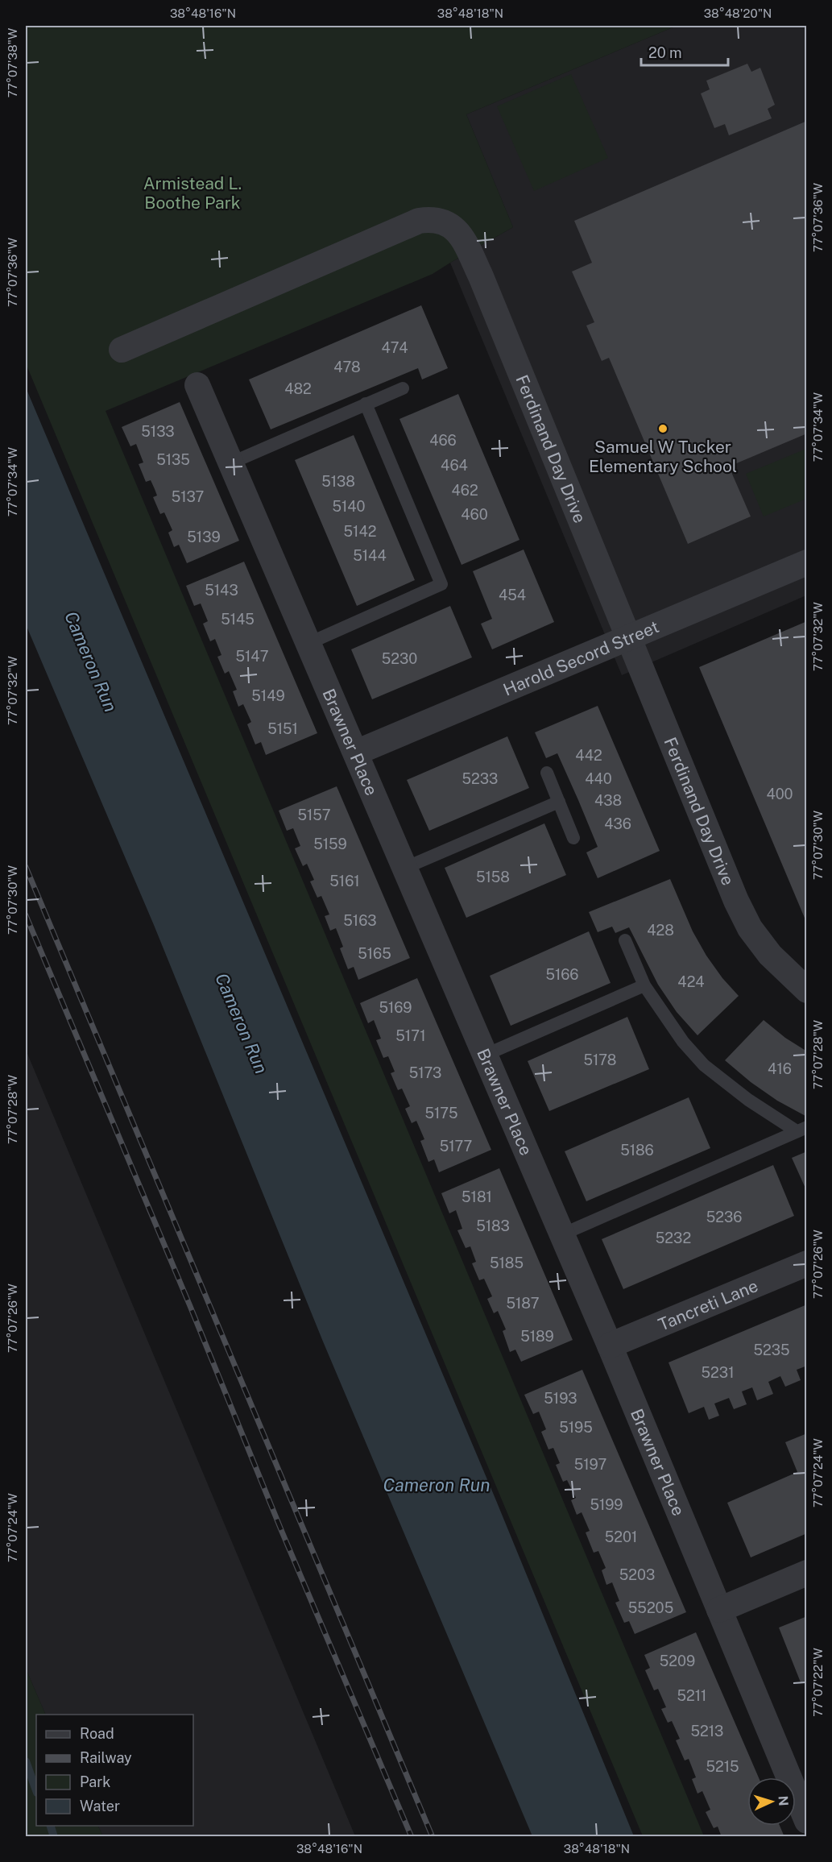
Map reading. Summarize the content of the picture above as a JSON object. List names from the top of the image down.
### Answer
{
  "streets": {
    "street": [
      "Ferdinand Day Drive",
      "Harold Secord Street",
      "Brawner Place",
      "Tancreti Lane"
    ]
  },
  "crossings": [
    ["Ferdinand Day Drive", "Harold Secord Street"],
    ["Harold Secord Street", "Brawner Place"],
    ["Brawner Place", "Tancreti Lane"]
  ],
  "water": ["Cameron Run"],
  "parks": ["Armistead L. Boothe Park"],
  "places": ["Samuel W Tucker Elementary School"],
  "house_numbers": [
    "474",
    "478",
    "482",
    "5133",
    "466",
    "5135",
    "464",
    "5138",
    "462",
    "5137",
    "5140",
    "460",
    "5142",
    "5139",
    "5144",
    "5143",
    "454",
    "5145",
    "5147",
    "5230",
    "5149",
    "5151",
    "442",
    "5233",
    "440",
    "400",
    "438",
    "5157",
    "436",
    "5159",
    "5158",
    "5161",
    "5163",
    "428",
    "5165",
    "5166",
    "424",
    "5169",
    "5171",
    "5178",
    "416",
    "5173",
    "5175",
    "5177",
    "5186",
    "5181",
    "5236",
    "5183",
    "5232",
    "5185",
    "5187",
    "5189",
    "5235",
    "5231",
    "5193",
    "5195",
    "5197",
    "5199",
    "5201",
    "5203",
    "55205",
    "5209",
    "5211",
    "5213",
    "5215"
  ],
  "legend": [
    "Road",
    "Railway",
    "Park",
    "Water"
  ],
  "scale_bar": "20 m",
  "north": "right",
  "coordinates": [
    "38°48'16\"N",
    "38°48'18\"N",
    "38°48'20\"N",
    "77°07'38\"W",
    "77°07'36\"W",
    "77°07'34\"W",
    "77°07'32\"W",
    "77°07'30\"W",
    "77°07'28\"W",
    "77°07'26\"W",
    "77°07'24\"W",
    "77°07'22\"W"
  ]
}
